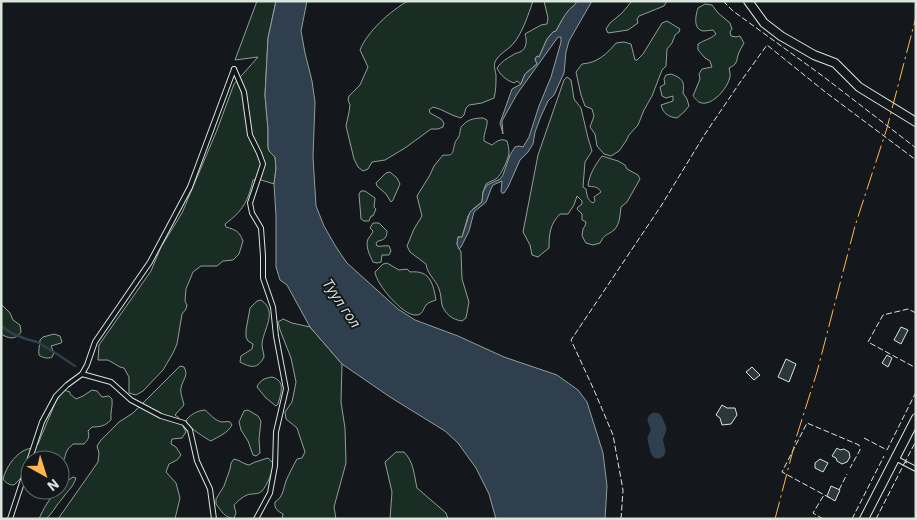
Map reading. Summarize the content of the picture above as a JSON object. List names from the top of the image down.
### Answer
{
  "water": ["Туул гол"],
  "north": "bottom right"
}
